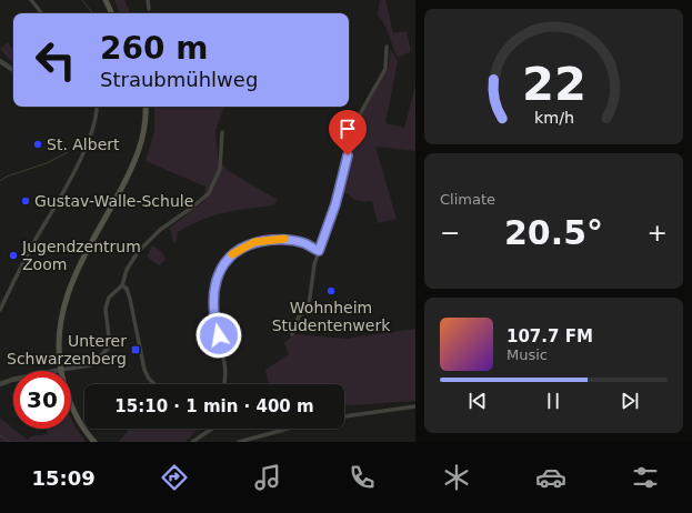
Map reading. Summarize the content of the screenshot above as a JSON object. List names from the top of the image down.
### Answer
{
  "places": {
    "other": [
      "St. Albert",
      "Gustav-Walle-Schule",
      "Jugendzentrum Zoom",
      "Wohnheim Studentenwerk"
    ],
    "transit": ["Unterer Schwarzenberg"]
  },
  "page": {
    "turn": ["260 m", "Straubmühlweg"],
    "tile": "Climate",
    "heat": ["−", "20.5°", "+"],
    "song": ["107.7 FM", "Music"],
    "limit": "30",
    "trip": "15:10 · 1 min · 400 m",
    "tabs": "15:09",
    "gauge": ["22", "km/h"]
  }
}
